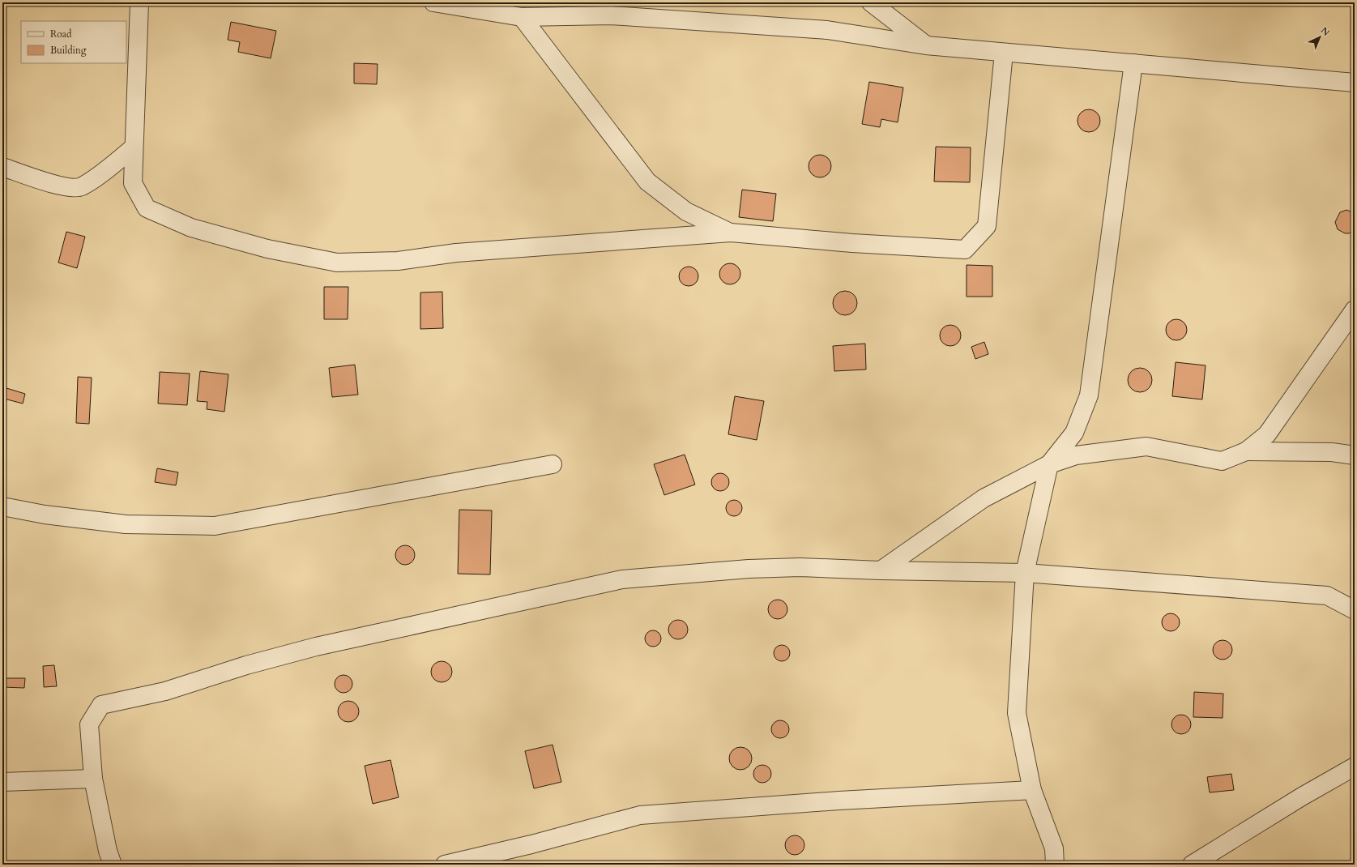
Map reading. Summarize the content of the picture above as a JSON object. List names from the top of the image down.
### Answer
{
  "legend": ["Road", "Building"],
  "north": "top right"
}
